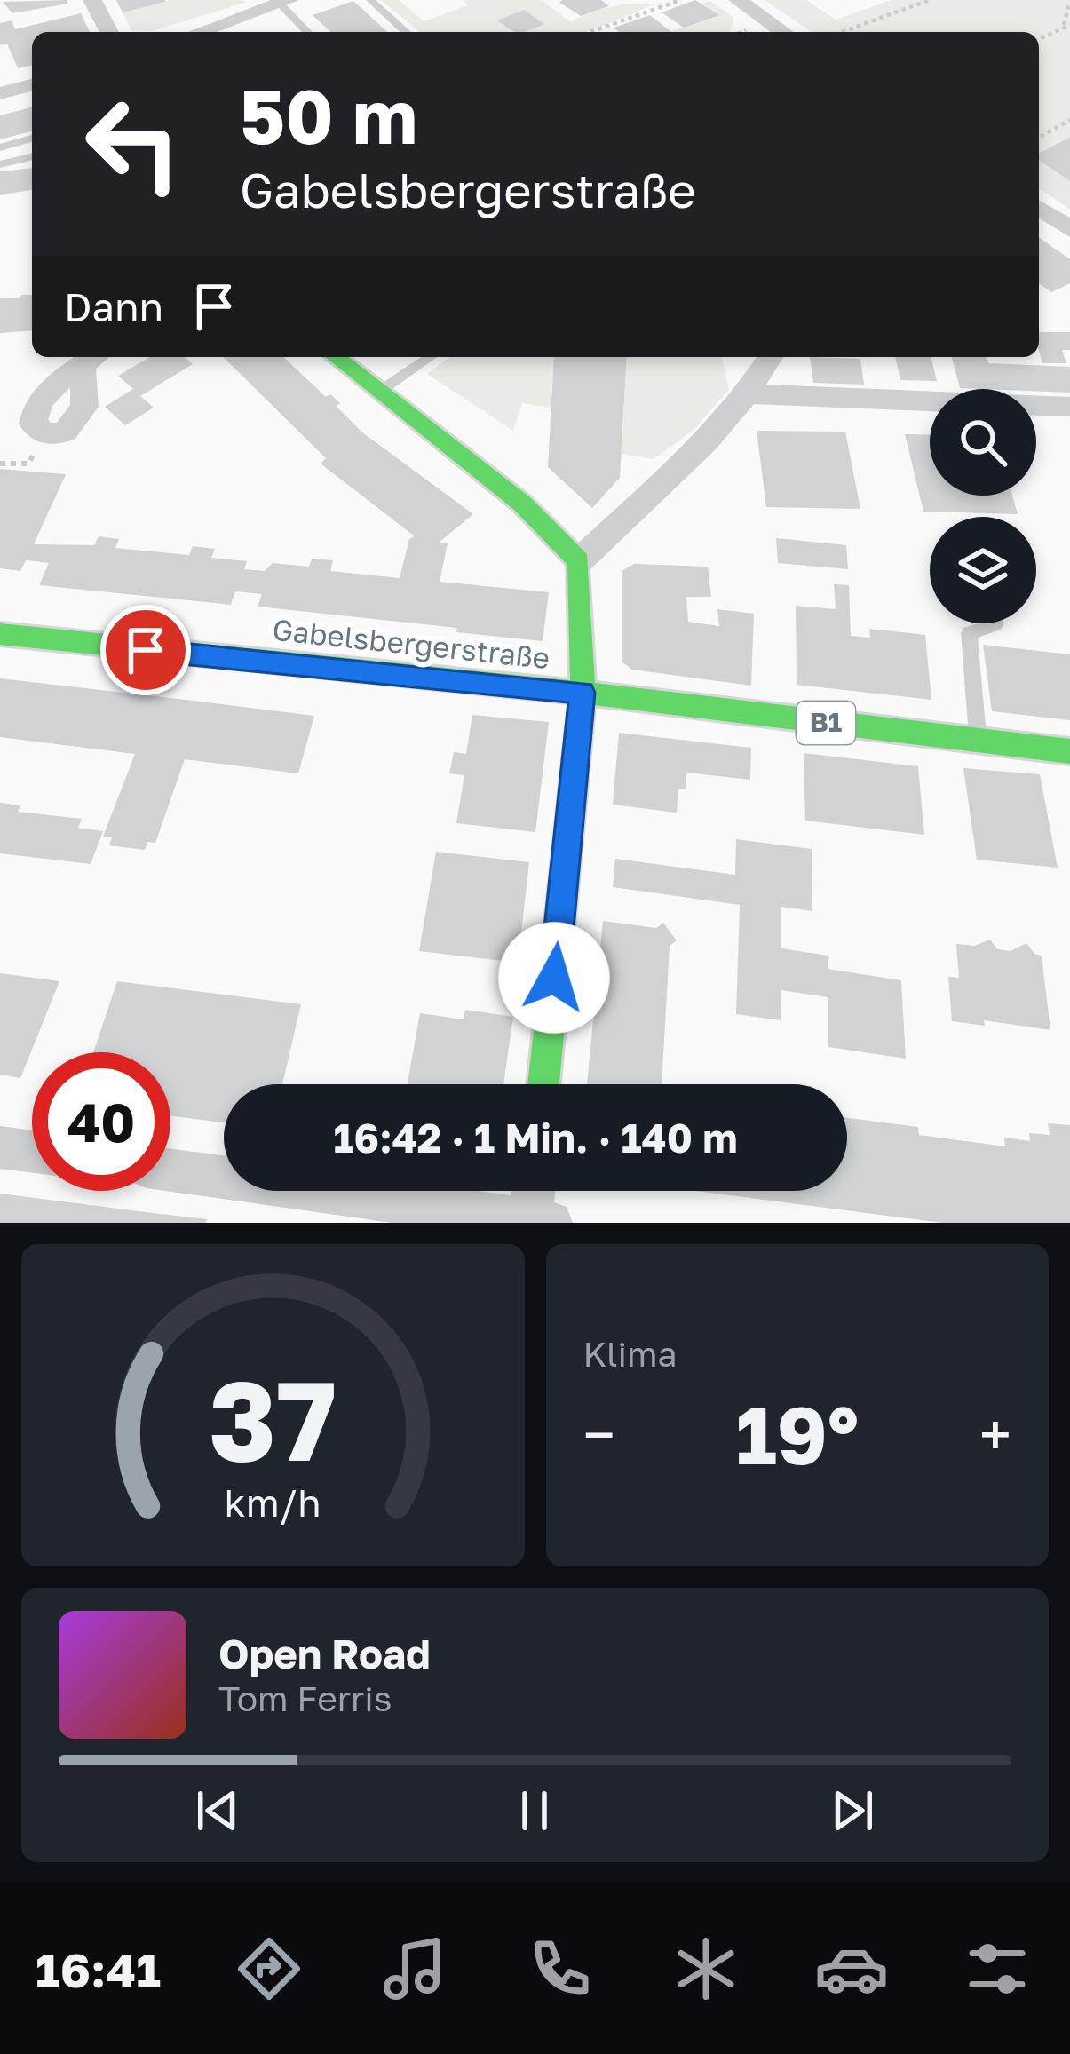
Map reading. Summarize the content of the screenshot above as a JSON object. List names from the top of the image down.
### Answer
{
  "streets": {
    "main road": ["Gabelsbergerstraße", "B1"]
  },
  "page": {
    "turn": ["50 m", "Gabelsbergerstraße"],
    "then": "Dann",
    "limit": "40",
    "trip": "16:42 · 1 Min. · 140 m",
    "tile": "Klima",
    "heat": ["−", "19°", "+"],
    "song": ["Open Road", "Tom Ferris"],
    "tabs": "16:41",
    "gauge": ["37", "km/h"]
  }
}
